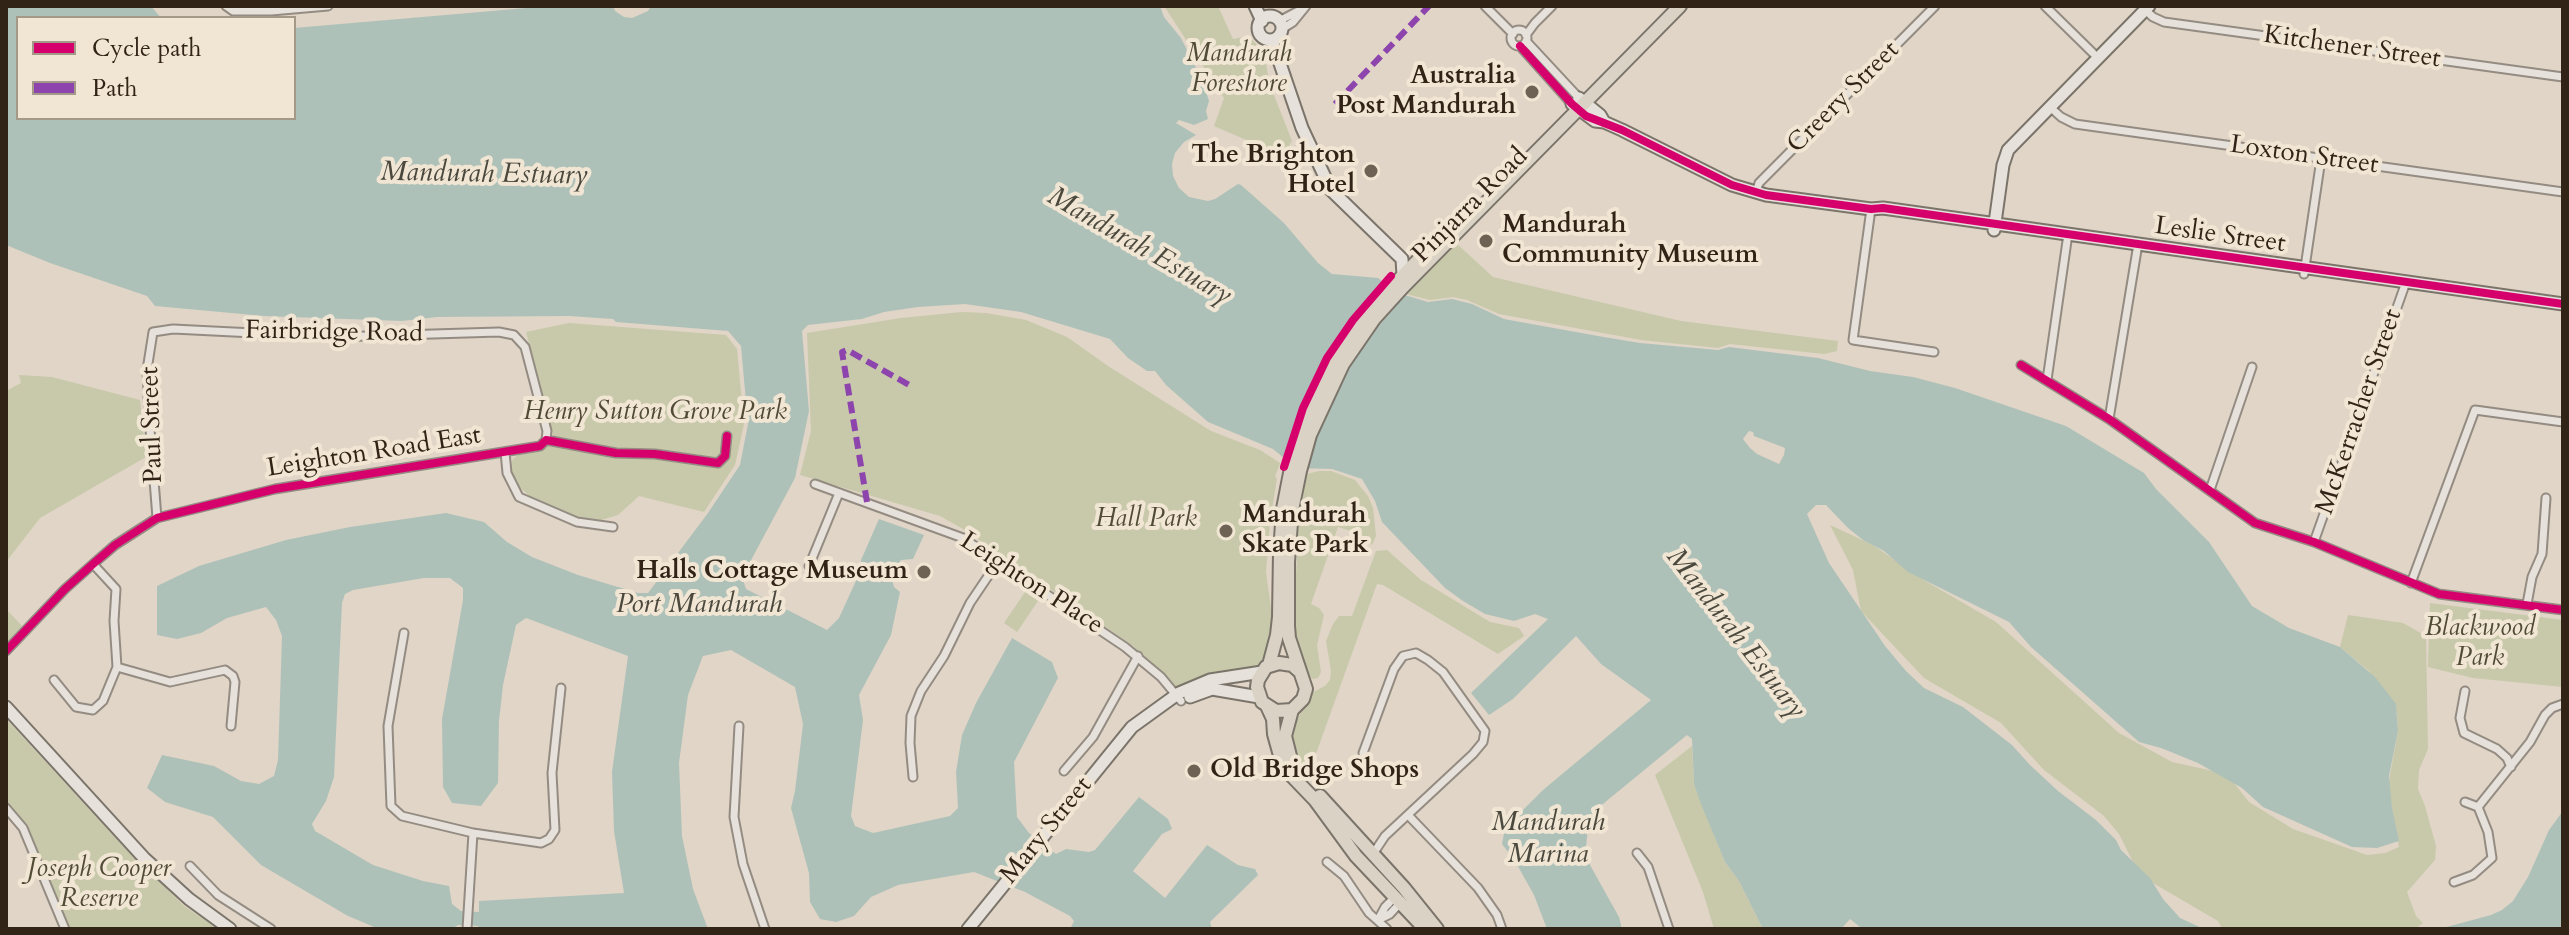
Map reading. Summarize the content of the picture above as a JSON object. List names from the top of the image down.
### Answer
{
  "streets": {
    "main road": ["Pinjarra Road"],
    "street": [
      "Kitchener Street",
      "Creery Street",
      "Loxton Street",
      "Leslie Street",
      "Fairbridge Road",
      "McKerracher Street",
      "Paul Street",
      "Leighton Road East",
      "Leighton Place",
      "Mary Street"
    ]
  },
  "crossings": [
    ["Creery Street", "Leslie Street"],
    ["Pinjarra Road", "Leslie Street"],
    ["Pinjarra Road", "Mary Street"],
    ["Leslie Street", "McKerracher Street"],
    ["Fairbridge Road", "Paul Street"],
    ["Fairbridge Road", "Leighton Road East"],
    ["Paul Street", "Leighton Road East"],
    ["Leighton Place", "Mary Street"]
  ],
  "water": ["Mandurah Estuary", "Port Mandurah", "Mandurah Marina"],
  "parks": [
    "Mandurah Foreshore",
    "Henry Sutton Grove Park",
    "Hall Park",
    "Blackwood Park",
    "Joseph Cooper Reserve"
  ],
  "places": [
    "Australia Post Mandurah",
    "The Brighton Hotel",
    "Mandurah Community Museum",
    "Mandurah Skate Park",
    "Halls Cottage Museum",
    "Old Bridge Shops"
  ],
  "legend": ["Cycle path", "Path"]
}
